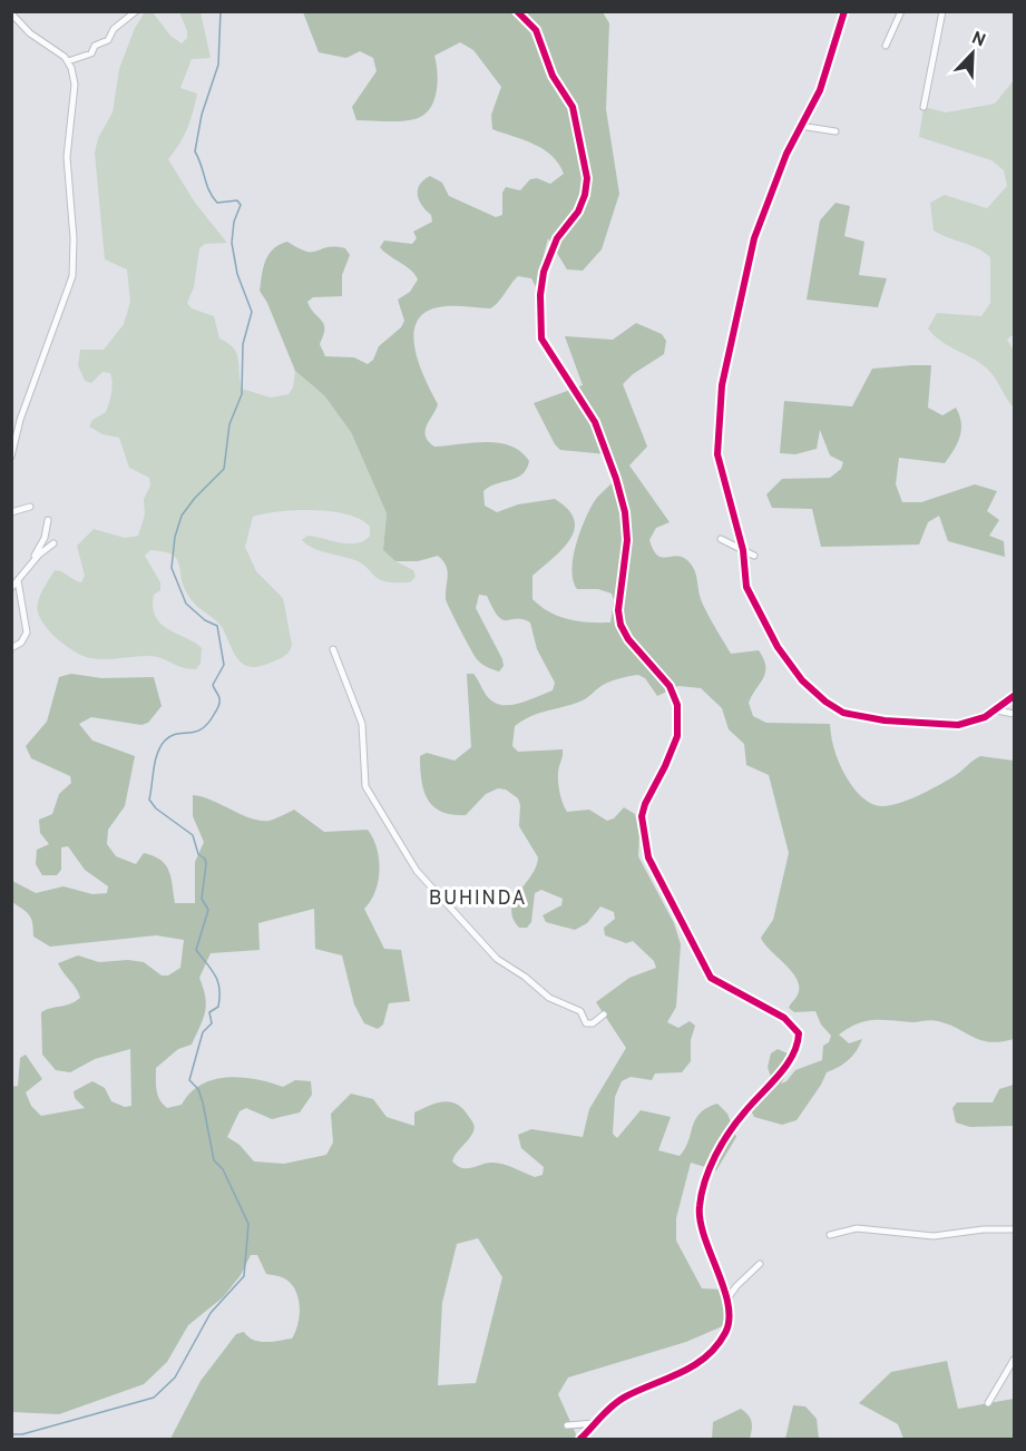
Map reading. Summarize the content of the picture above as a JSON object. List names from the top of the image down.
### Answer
{
  "districts": ["BUHINDA"],
  "north": "top right"
}
